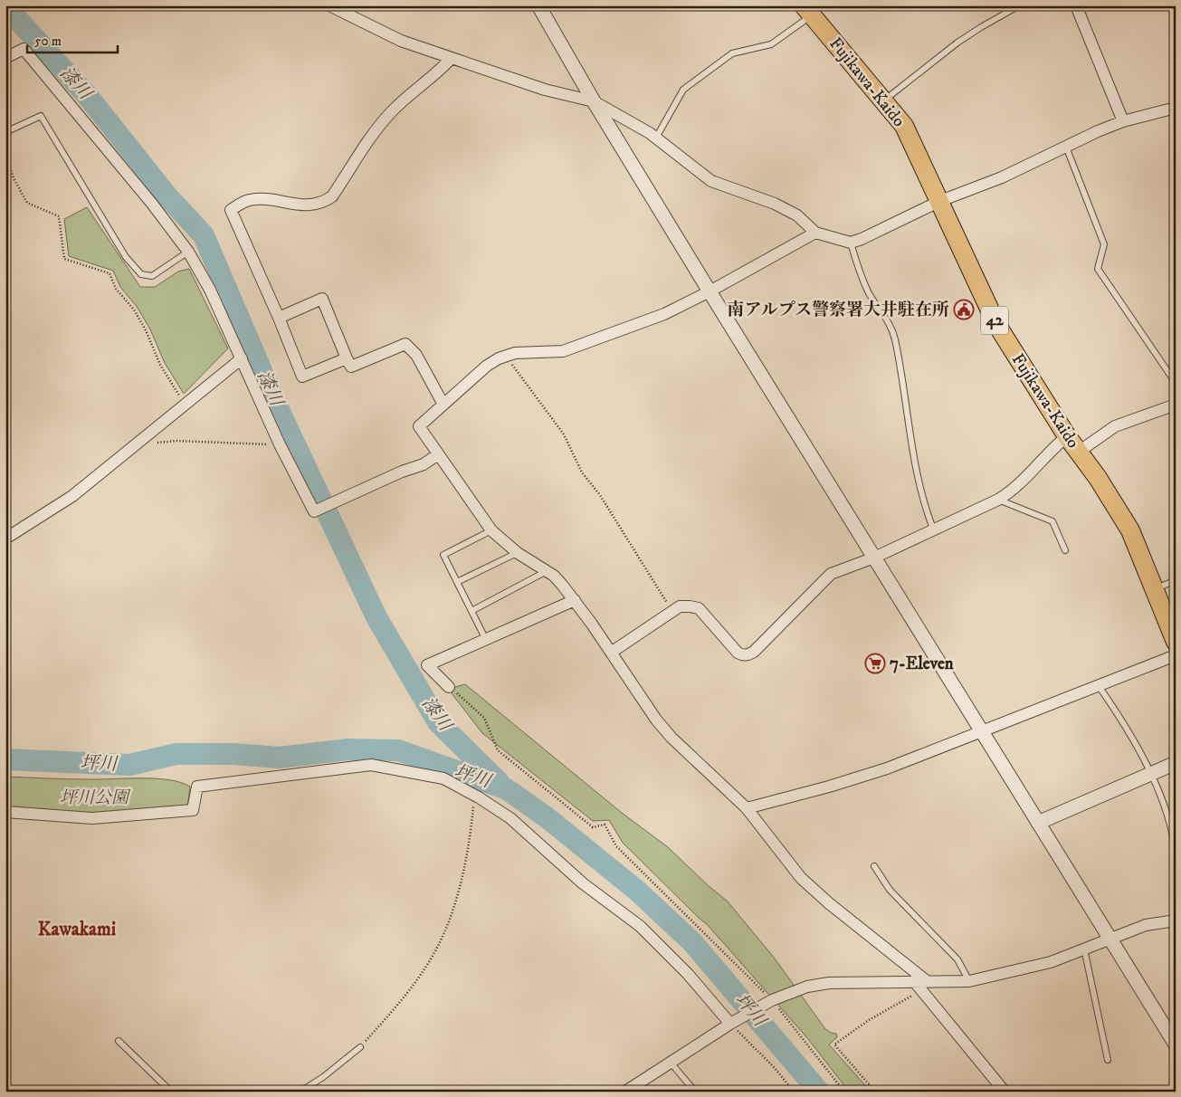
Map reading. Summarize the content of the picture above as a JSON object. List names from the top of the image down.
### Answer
{
  "streets": {
    "main road": ["Fujikawa-Kaido", "42"]
  },
  "districts": ["Kawakami"],
  "water": ["漆川", "坪川"],
  "parks": ["坪川公園"],
  "places": {
    "public building": ["南アルプス警察署大井駐在所"],
    "supermarket": ["7-Eleven"]
  },
  "scale_bar": "50 m"
}
